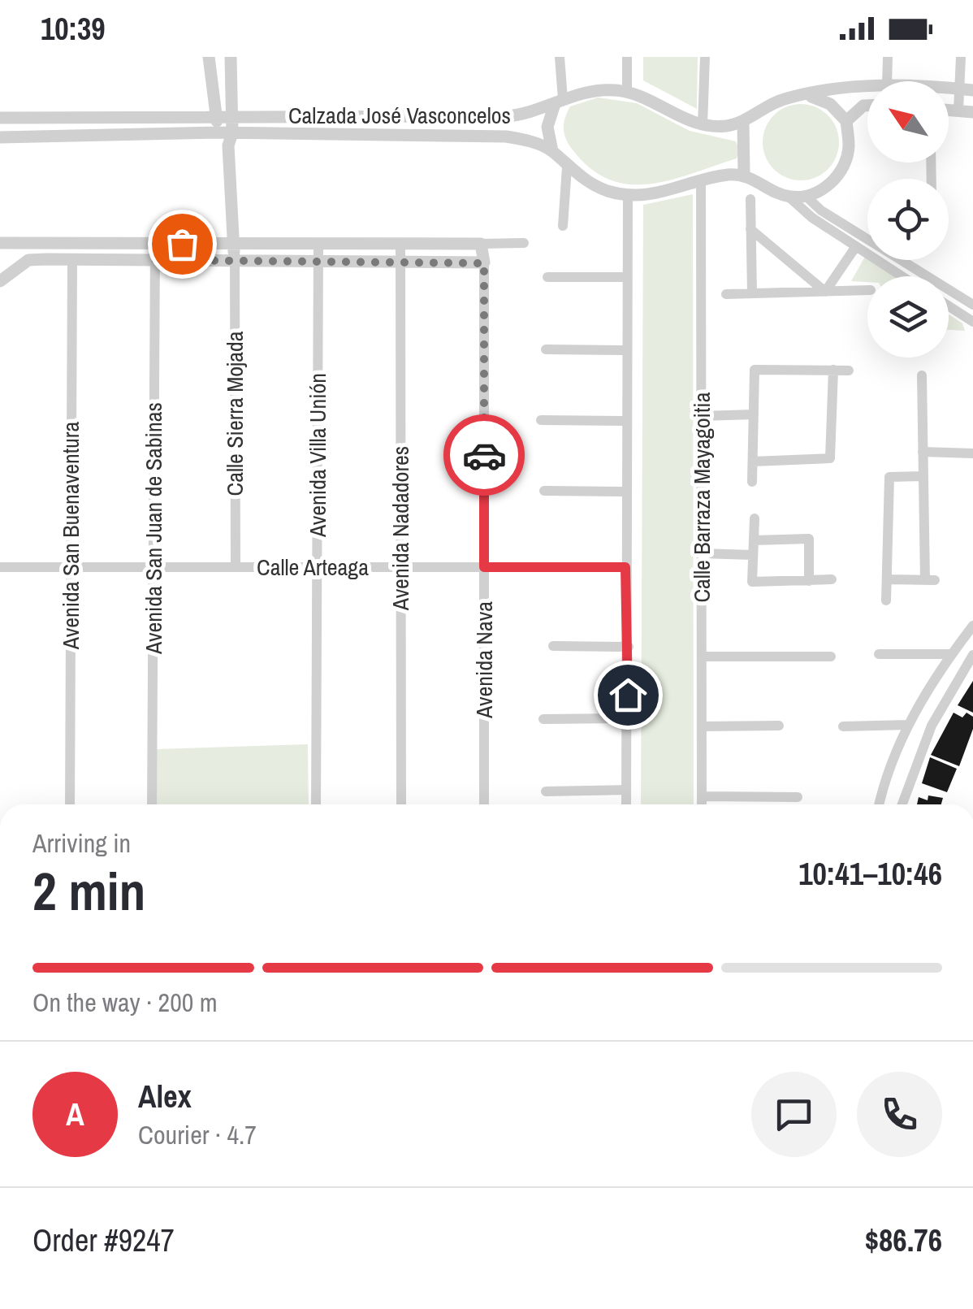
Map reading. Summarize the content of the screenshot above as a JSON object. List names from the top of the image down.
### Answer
{
  "streets": {
    "street": [
      "Calzada José Vasconcelos",
      "Calle Sierra Mojada",
      "Avenida Villa Unión",
      "Calle Barraza Mayagoitia",
      "Avenida San Juan de Sabinas",
      "Avenida Nadadores",
      "Avenida San Buenaventura",
      "Calle Arteaga",
      "Avenida Nava"
    ]
  },
  "crossings": [
    ["Calle Sierra Mojada", "Calle Arteaga"],
    ["Avenida Villa Unión", "Calle Arteaga"],
    ["Avenida San Juan de Sabinas", "Calle Arteaga"],
    ["Avenida Nadadores", "Calle Arteaga"],
    ["Avenida San Buenaventura", "Calle Arteaga"],
    ["Calle Arteaga", "Avenida Nava"]
  ],
  "north": "top left",
  "page": {
    "status": "10:39",
    "heading": ["2 min", "Arriving in", "10:41–10:46"],
    "panel": [
      "Alex",
      "Courier · 4.7",
      "Order #9247",
      "$86.76"
    ],
    "bar": "On the way · 200 m",
    "round": "A"
  }
}
